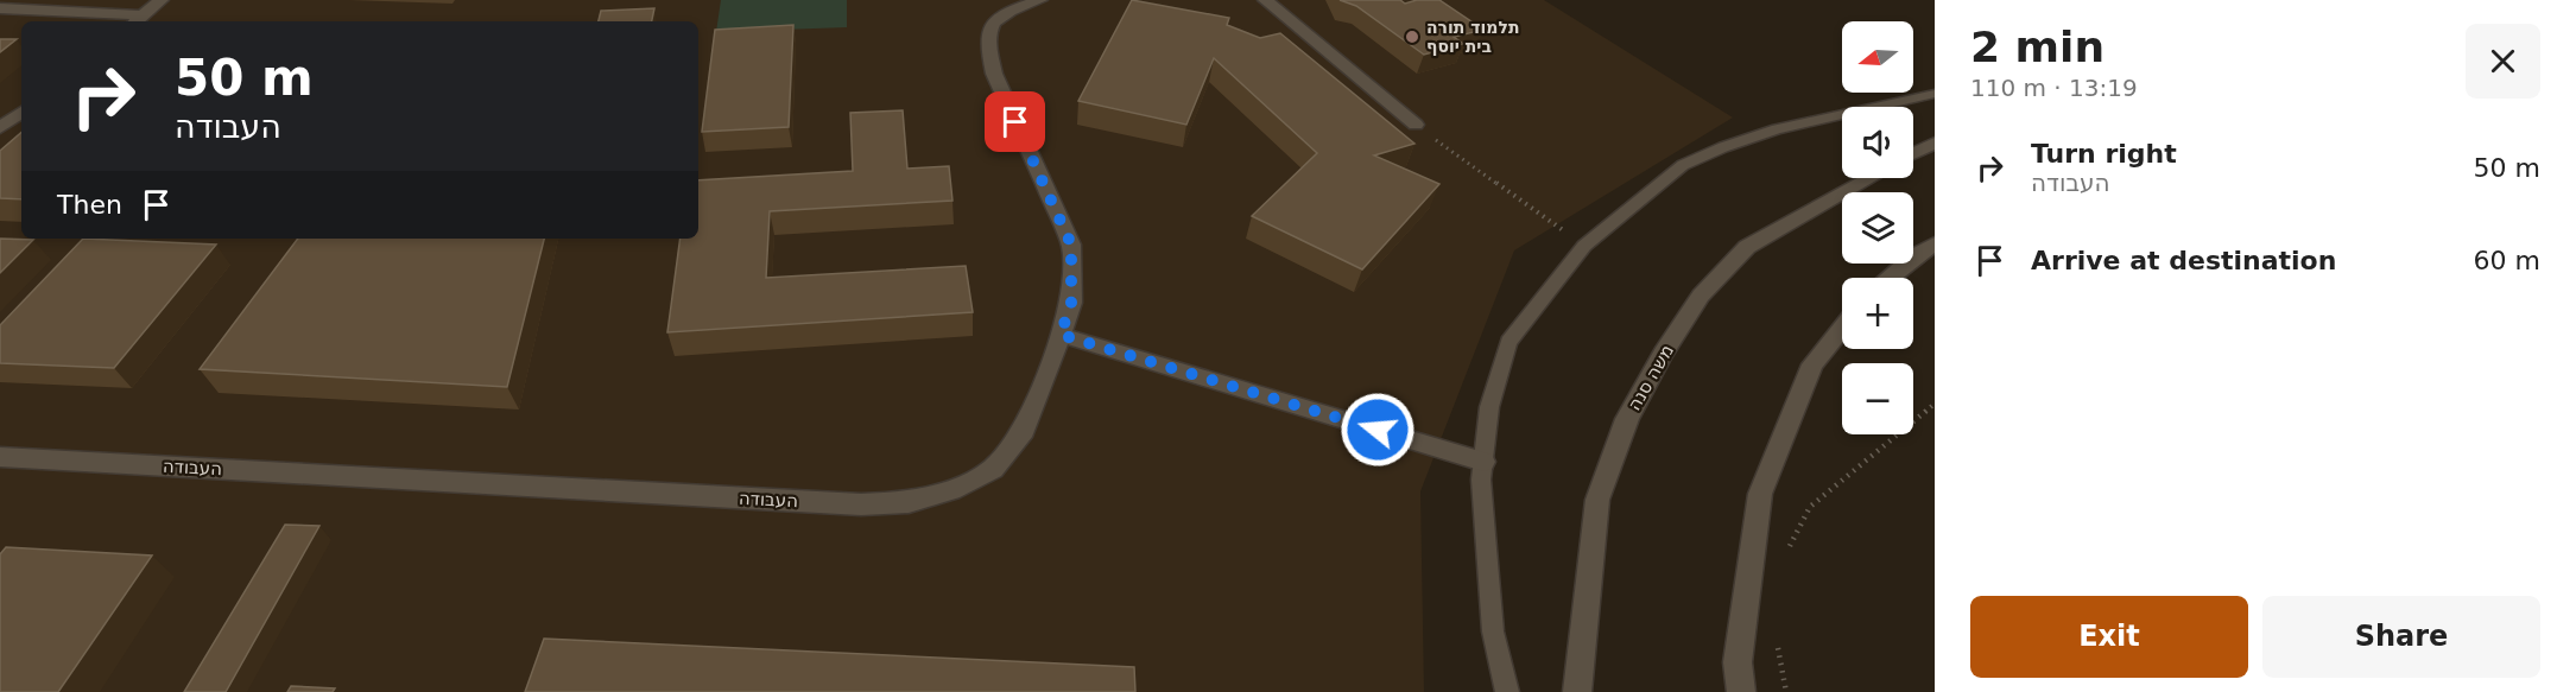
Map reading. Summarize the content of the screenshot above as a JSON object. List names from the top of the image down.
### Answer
{
  "streets": {
    "street": ["משה סנה", "העבודה"]
  },
  "places": ["תלמוד תורה בית יוסף"],
  "north": "left",
  "page": {
    "heading": ["2 min", "110 m · 13:19"],
    "map_buttons": ["+", "−"],
    "turn": ["50 m", "העבודה"],
    "list": [
      {
        "name": "Turn right",
        "note": "העבודה",
        "value": "50 m"
      },
      {
        "name": "Arrive at destination",
        "value": "60 m"
      }
    ],
    "then": "Then",
    "buttons": ["Exit", "Share"]
  }
}
